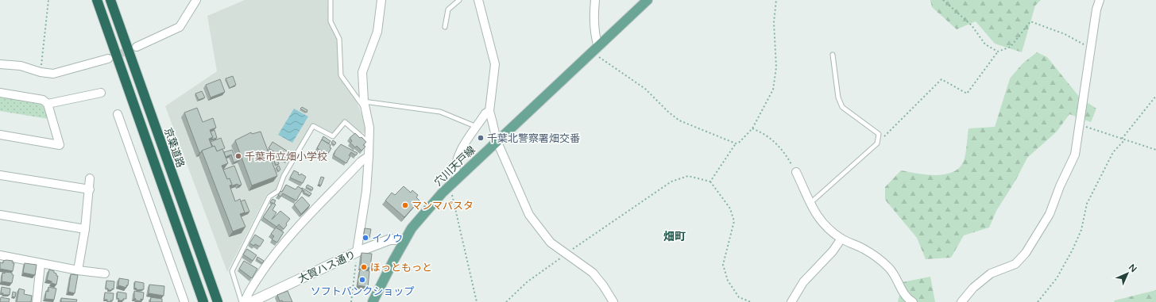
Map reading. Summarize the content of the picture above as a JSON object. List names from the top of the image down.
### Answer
{
  "streets": {
    "highway": ["京葉道路"],
    "main road": ["穴川天戸線"],
    "street": ["大賀ハス通り"]
  },
  "crossings": [
    ["穴川天戸線", "大賀ハス通り"]
  ],
  "districts": ["畑町"],
  "places": [
    "千葉北警察署畑交番",
    "千葉市立畑小学校",
    "マンマパスタ",
    "イノウ",
    "ほっともっと",
    "ソフトバンクショップ"
  ],
  "north": "top right"
}
